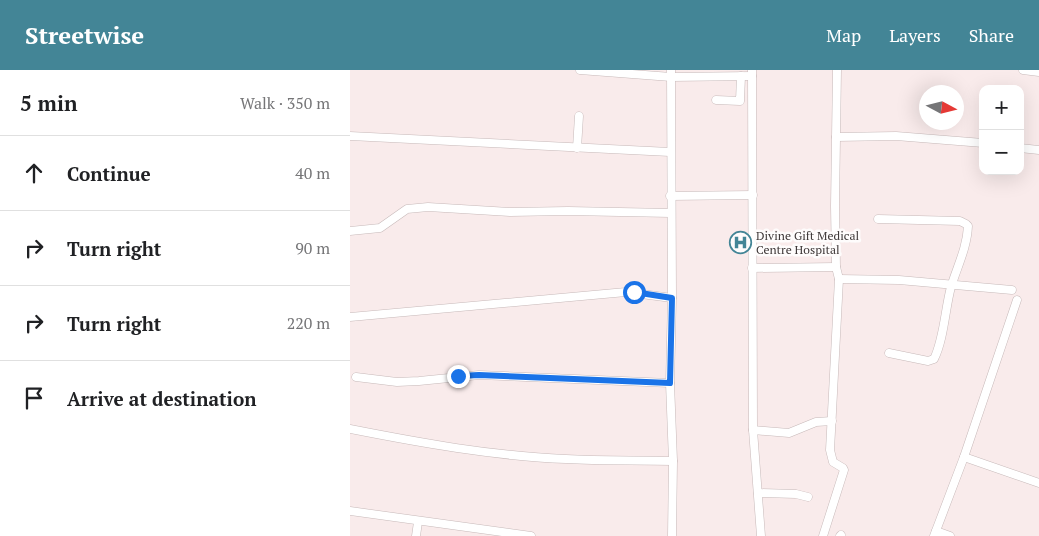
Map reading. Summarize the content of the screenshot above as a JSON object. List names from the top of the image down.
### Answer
{
  "places": {
    "hospital": ["Divine Gift Medical Centre Hospital"]
  },
  "north": "right",
  "page": {
    "header": "Streetwise",
    "nav": ["Map", "Layers", "Share"],
    "heading": ["5 min", "Walk · 350 m"],
    "map_buttons": ["+", "−"],
    "list": [
      ["Continue", "40 m"],
      ["Turn right", "90 m"],
      ["Turn right", "220 m"],
      "Arrive at destination"
    ]
  }
}
